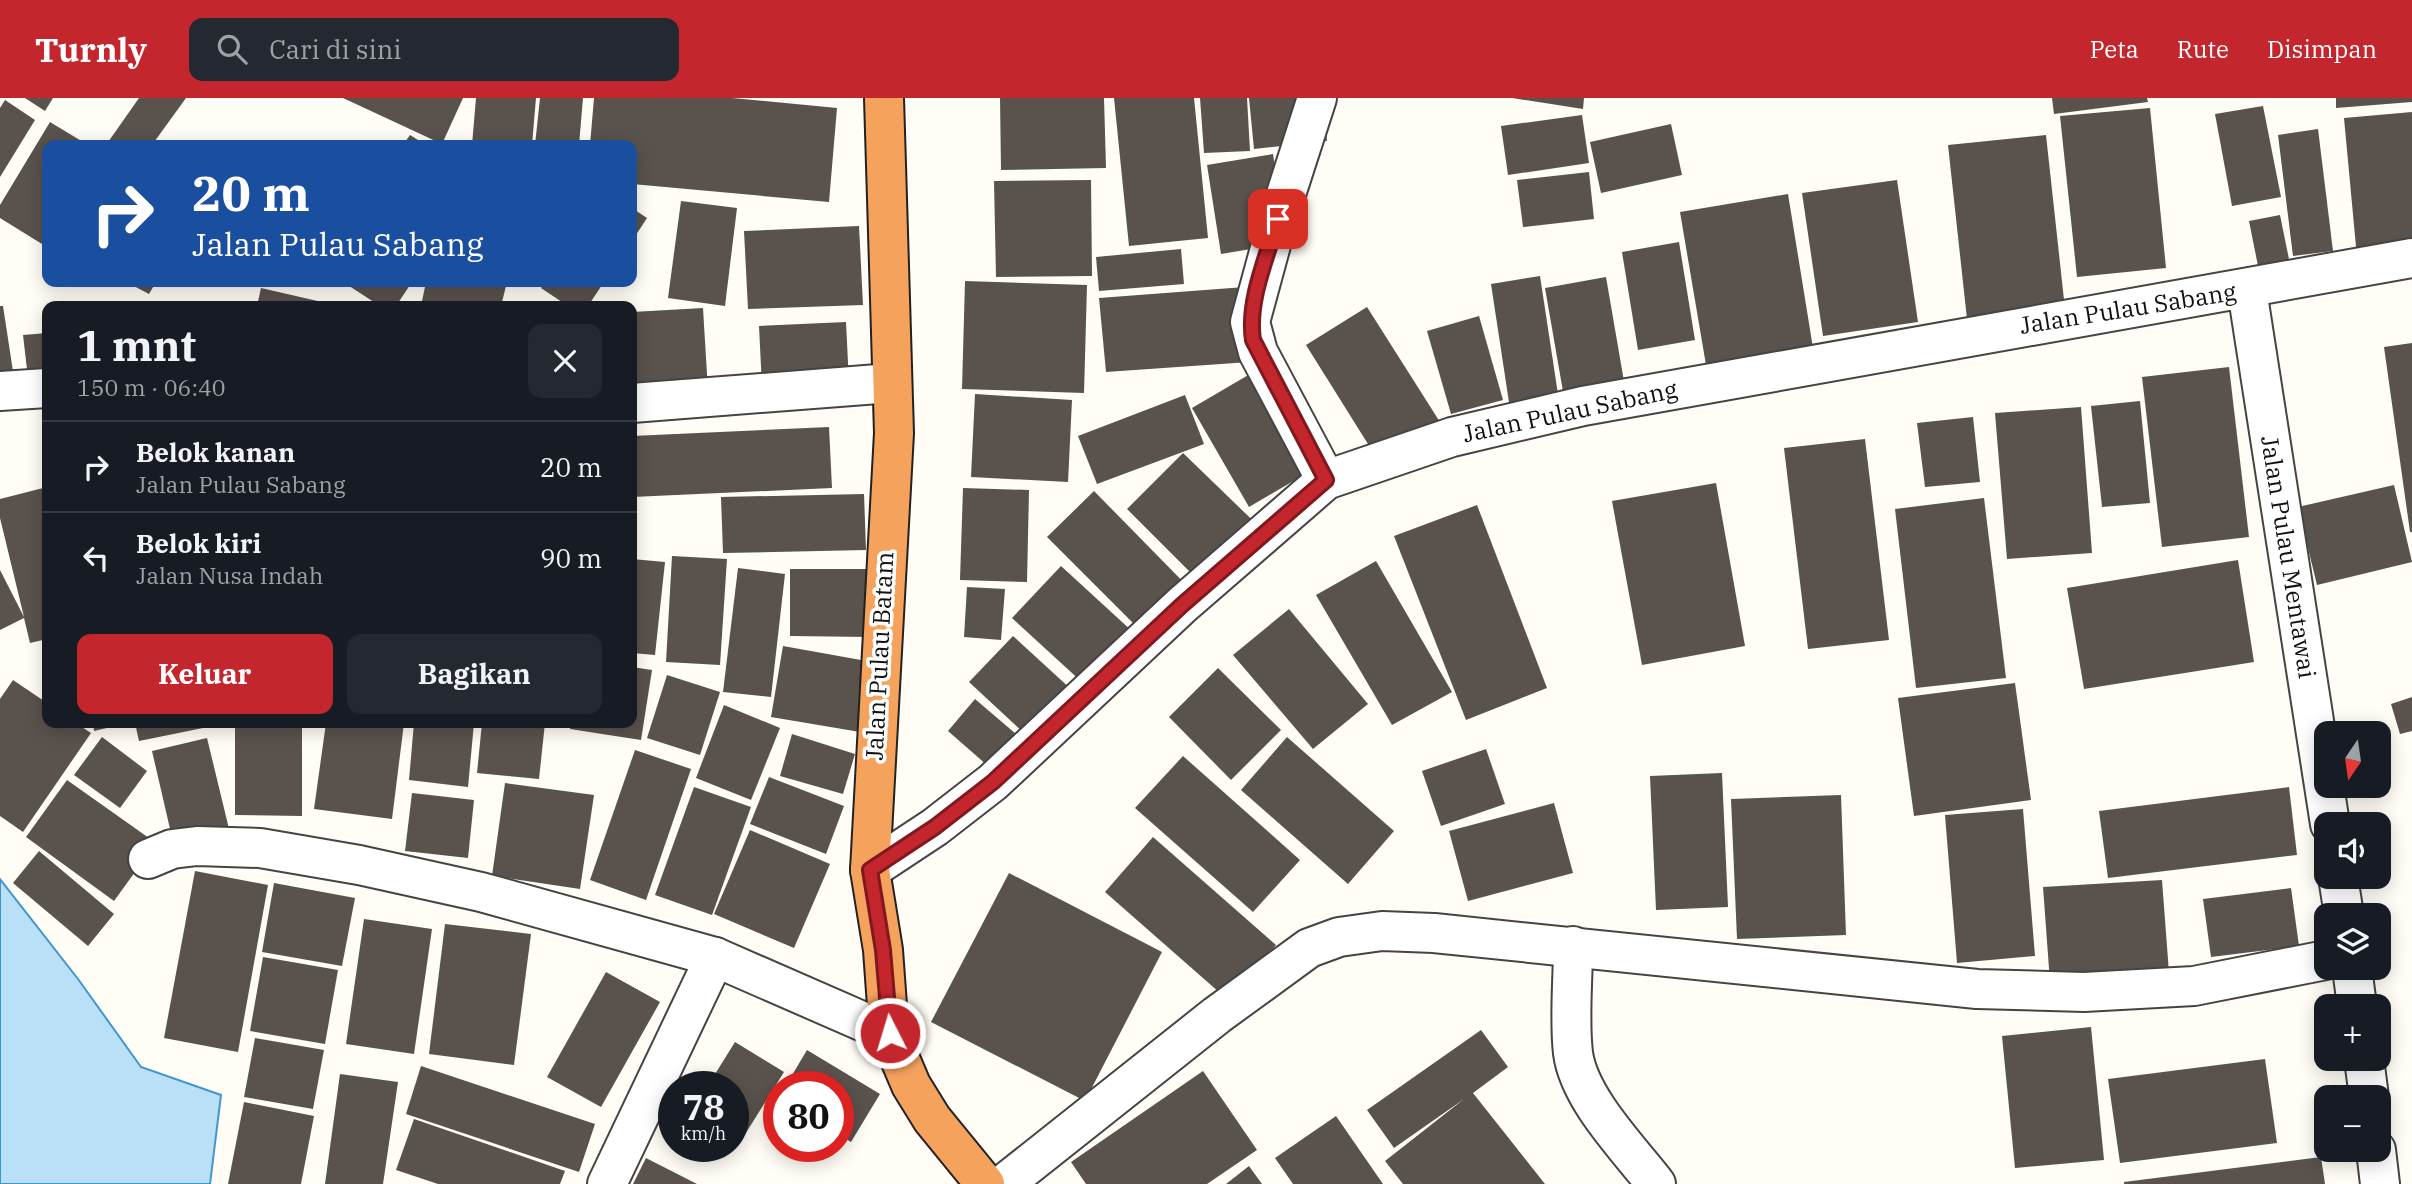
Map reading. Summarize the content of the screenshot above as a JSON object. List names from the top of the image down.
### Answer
{
  "streets": {
    "highway": ["Jalan Pulau Batam"],
    "street": ["Jalan Pulau Sabang", "Jalan Pulau Mentawai"]
  },
  "crossings": [
    ["Jalan Pulau Sabang", "Jalan Pulau Mentawai"],
    ["Jalan Pulau Sabang", "Jalan Pulau Batam"]
  ],
  "north": "bottom",
  "page": {
    "header": "Turnly",
    "search": "Cari di sini",
    "nav": ["Peta", "Rute", "Disimpan"],
    "turn": ["20 m", "Jalan Pulau Sabang"],
    "heading": ["1 mnt", "150 m · 06:40"],
    "list": [
      {
        "name": "Belok kanan",
        "note": "Jalan Pulau Sabang",
        "value": "20 m"
      },
      {
        "name": "Belok kiri",
        "note": "Jalan Nusa Indah",
        "value": "90 m"
      }
    ],
    "buttons": ["Keluar", "Bagikan"],
    "map_buttons": ["+", "−"],
    "speed": "78 km/h",
    "limit": "80"
  }
}
